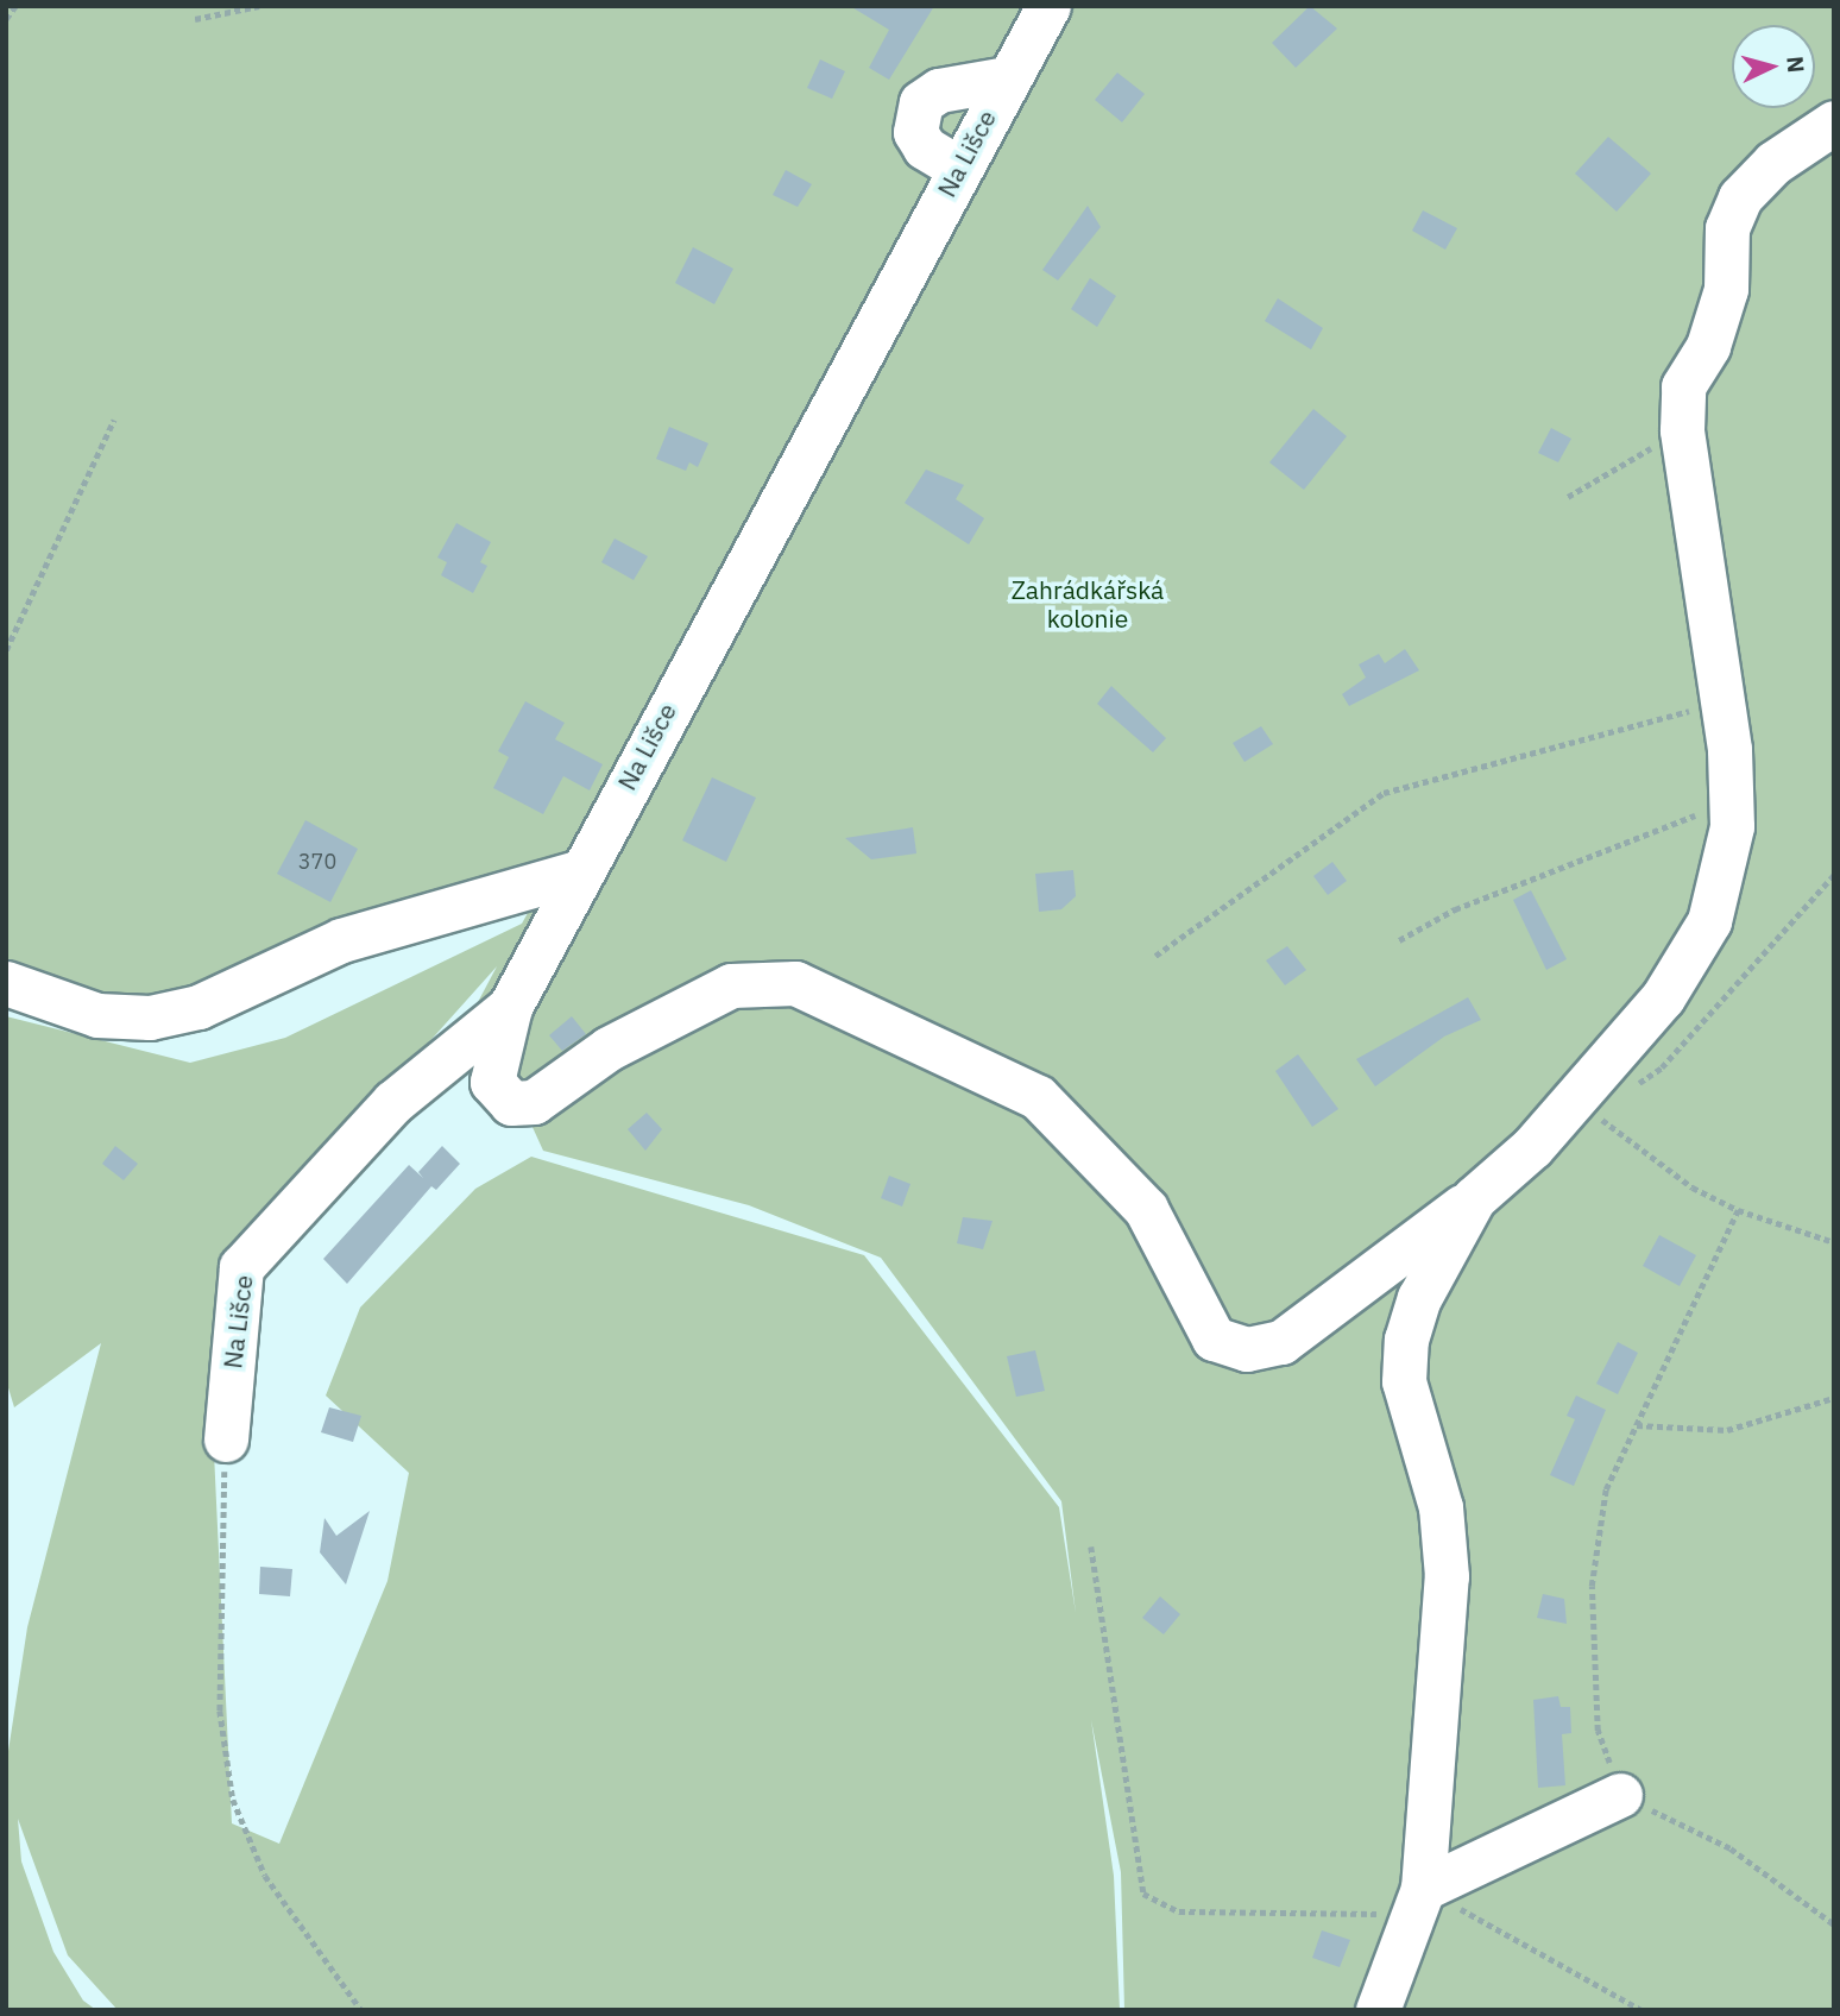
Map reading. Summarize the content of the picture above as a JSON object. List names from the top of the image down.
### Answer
{
  "streets": {
    "lane": ["Na Lišce"]
  },
  "parks": ["Zahrádkářská kolonie"],
  "house_numbers": ["370"],
  "north": "right"
}
